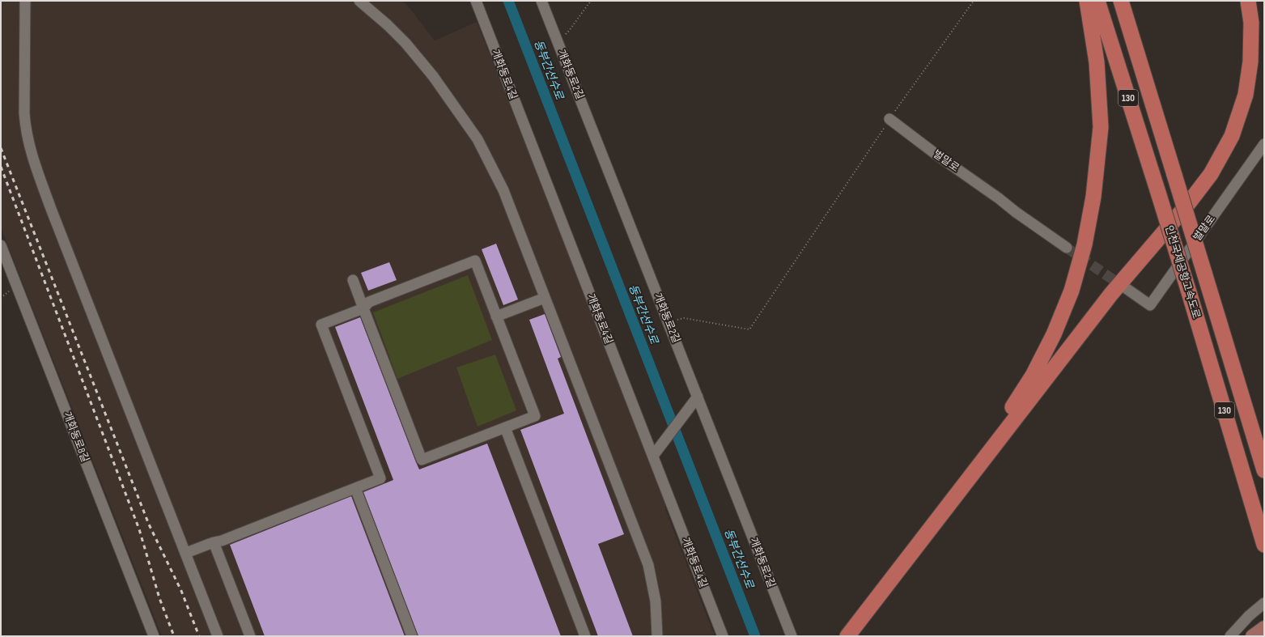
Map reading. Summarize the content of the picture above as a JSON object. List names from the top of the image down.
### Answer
{
  "streets": {
    "highway": ["130", "인천국제공항고속도로"],
    "street": [
      "개화동로4길",
      "개화동로2길",
      "벌말로",
      "개화동로8길"
    ]
  },
  "water": ["동부간선수로"]
}
